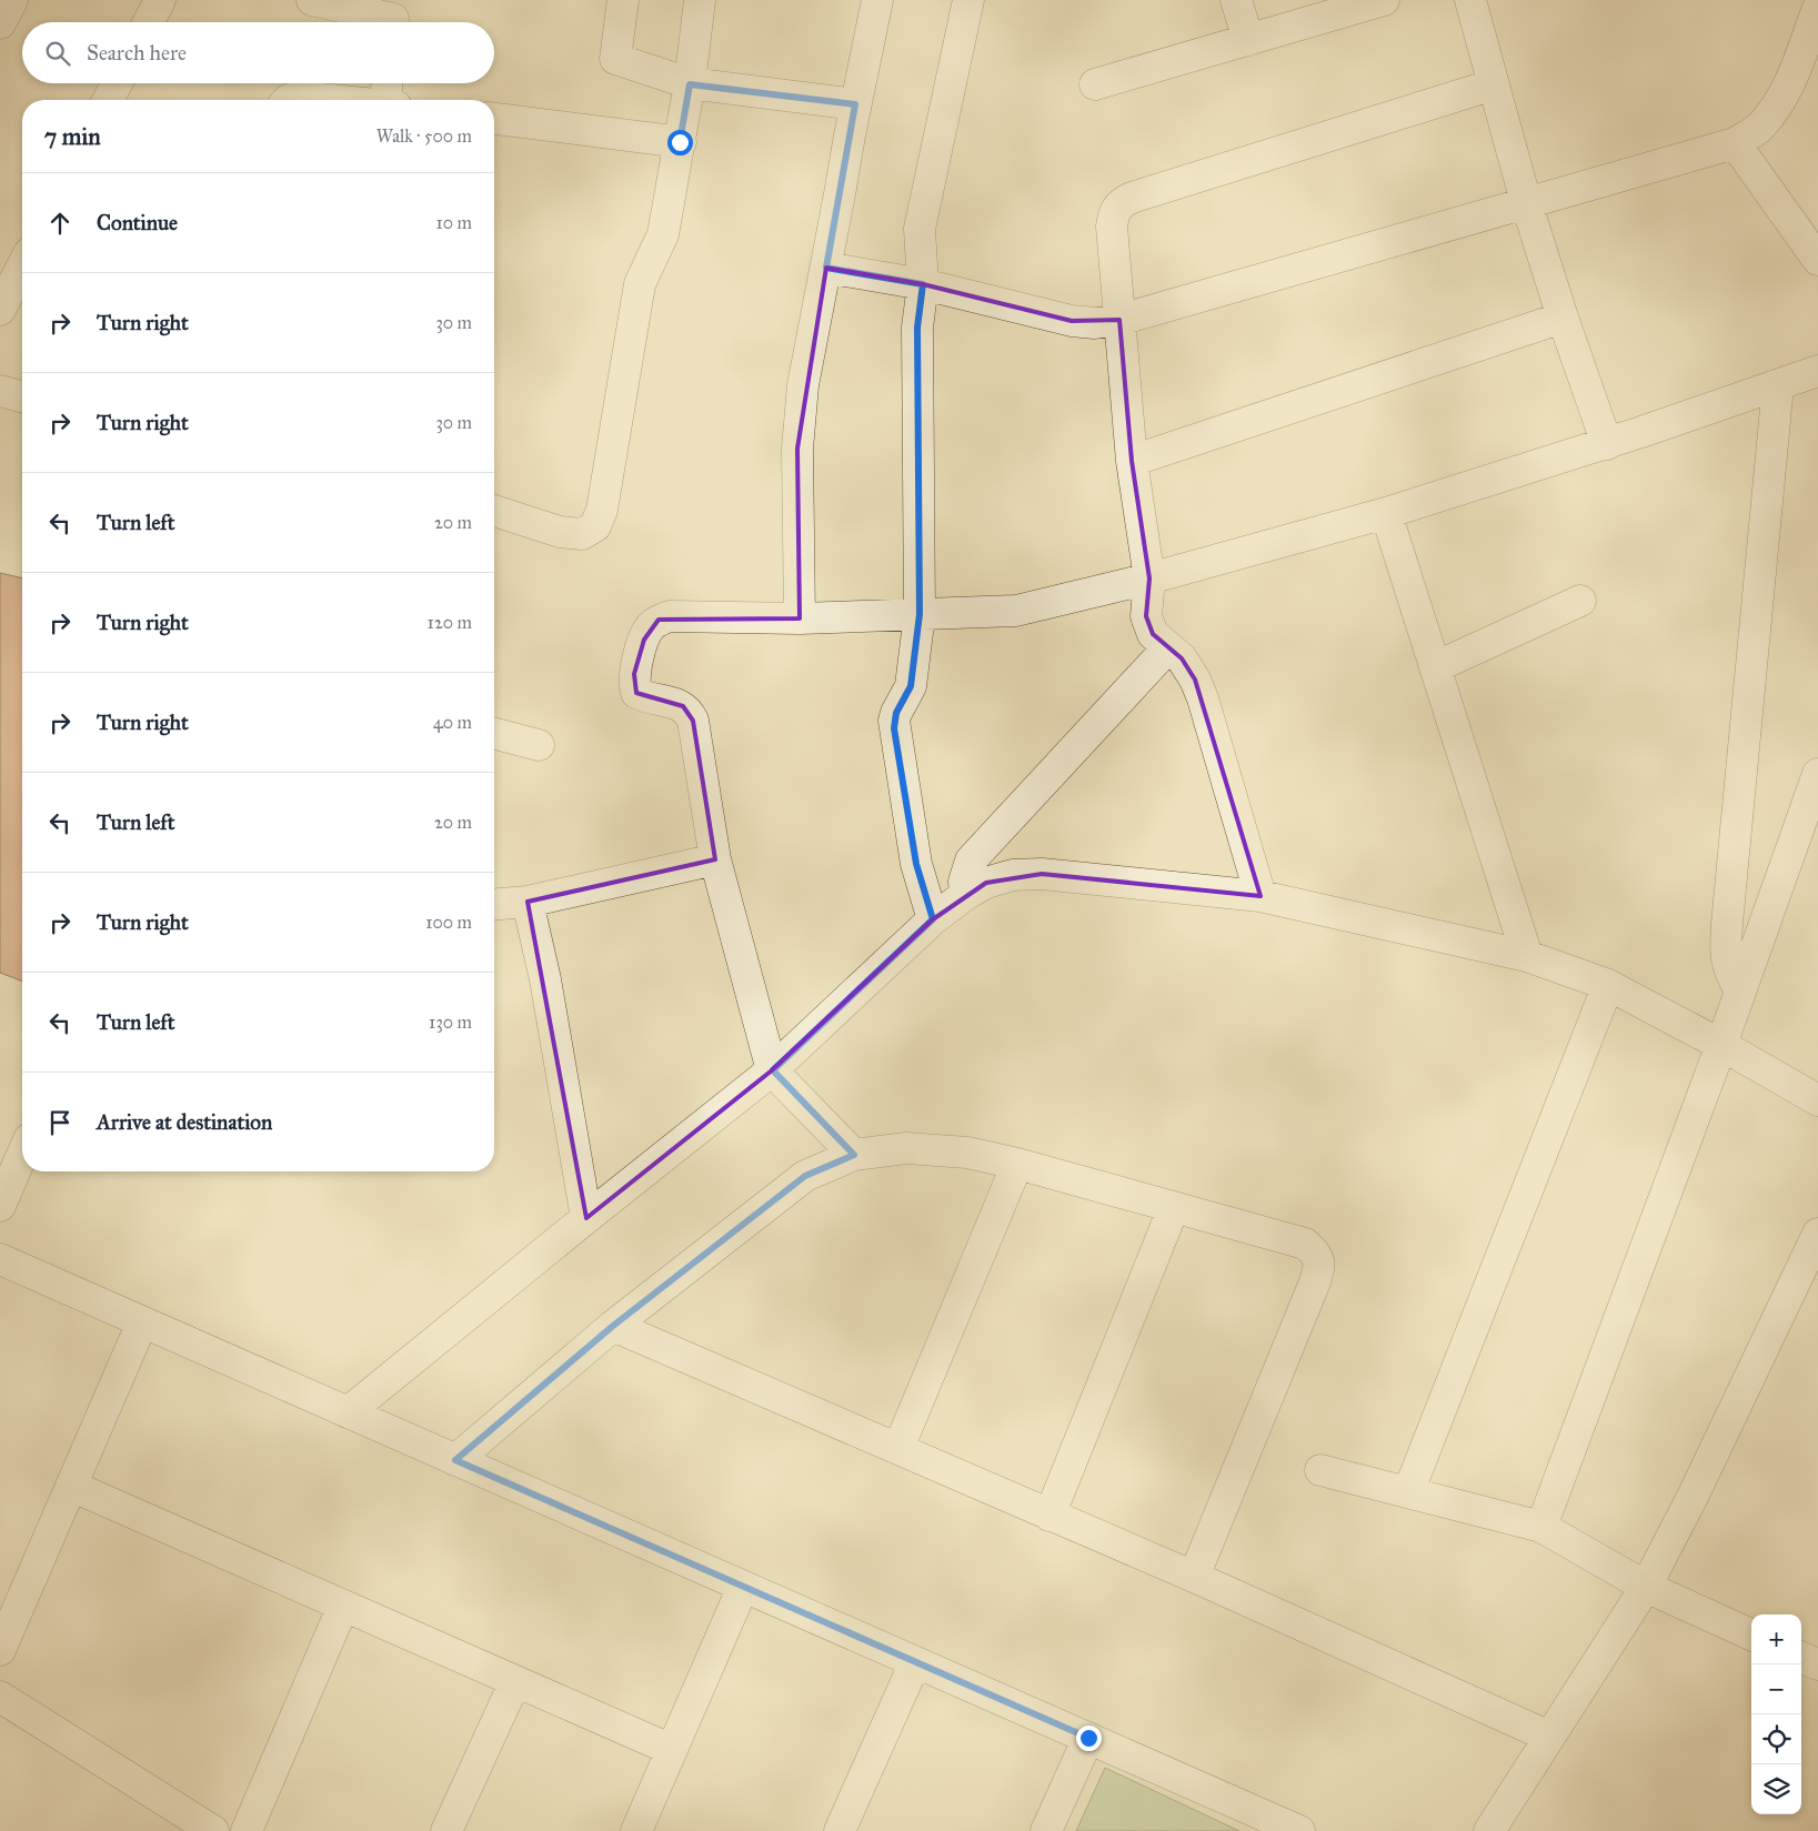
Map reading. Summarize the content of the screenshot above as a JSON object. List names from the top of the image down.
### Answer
{
  "page": {
    "search": "Search here",
    "heading": ["7 min", "Walk · 500 m"],
    "list": [
      ["Continue", "10 m"],
      ["Turn right", "30 m"],
      ["Turn right", "30 m"],
      ["Turn left", "20 m"],
      ["Turn right", "120 m"],
      ["Turn right", "40 m"],
      ["Turn left", "20 m"],
      ["Turn right", "100 m"],
      ["Turn left", "130 m"],
      "Arrive at destination"
    ],
    "map_buttons": ["+", "−"]
  }
}
